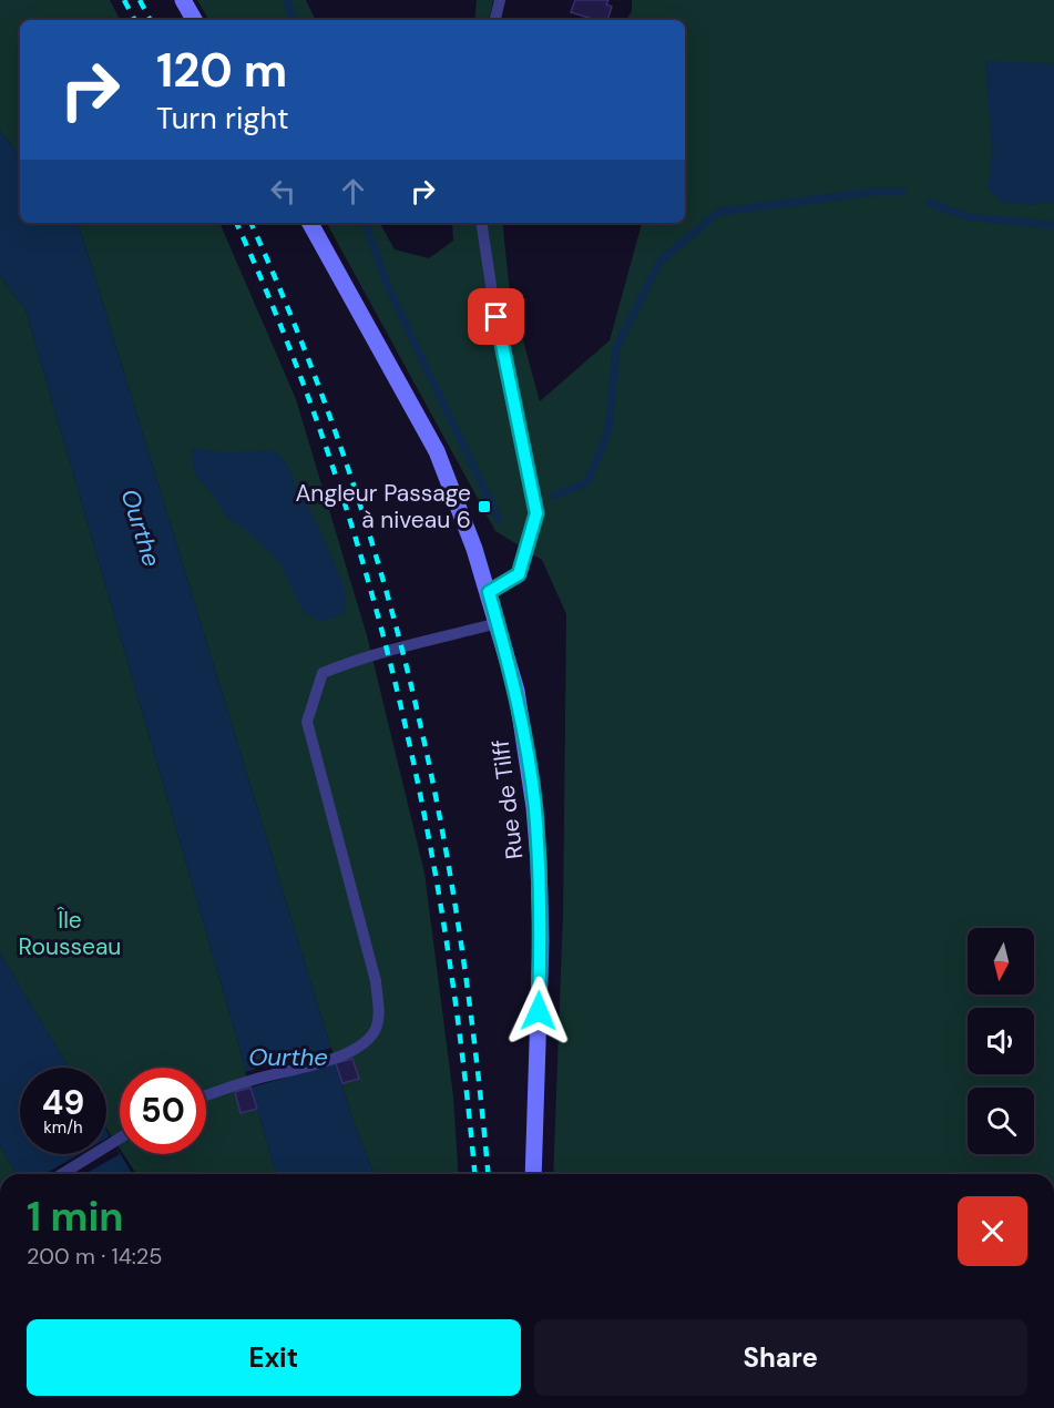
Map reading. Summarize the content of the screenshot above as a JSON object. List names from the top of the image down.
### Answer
{
  "streets": {
    "main road": ["Rue de Tilff"]
  },
  "water": ["Ourthe"],
  "parks": ["Île Rousseau"],
  "places": {
    "transit": ["Angleur Passage à niveau 6"]
  },
  "north": "bottom",
  "page": {
    "turn": ["120 m", "Turn right"],
    "speed": "49 km/h",
    "limit": "50",
    "heading": ["1 min", "200 m · 14:25"],
    "buttons": ["Exit", "Share"]
  }
}
